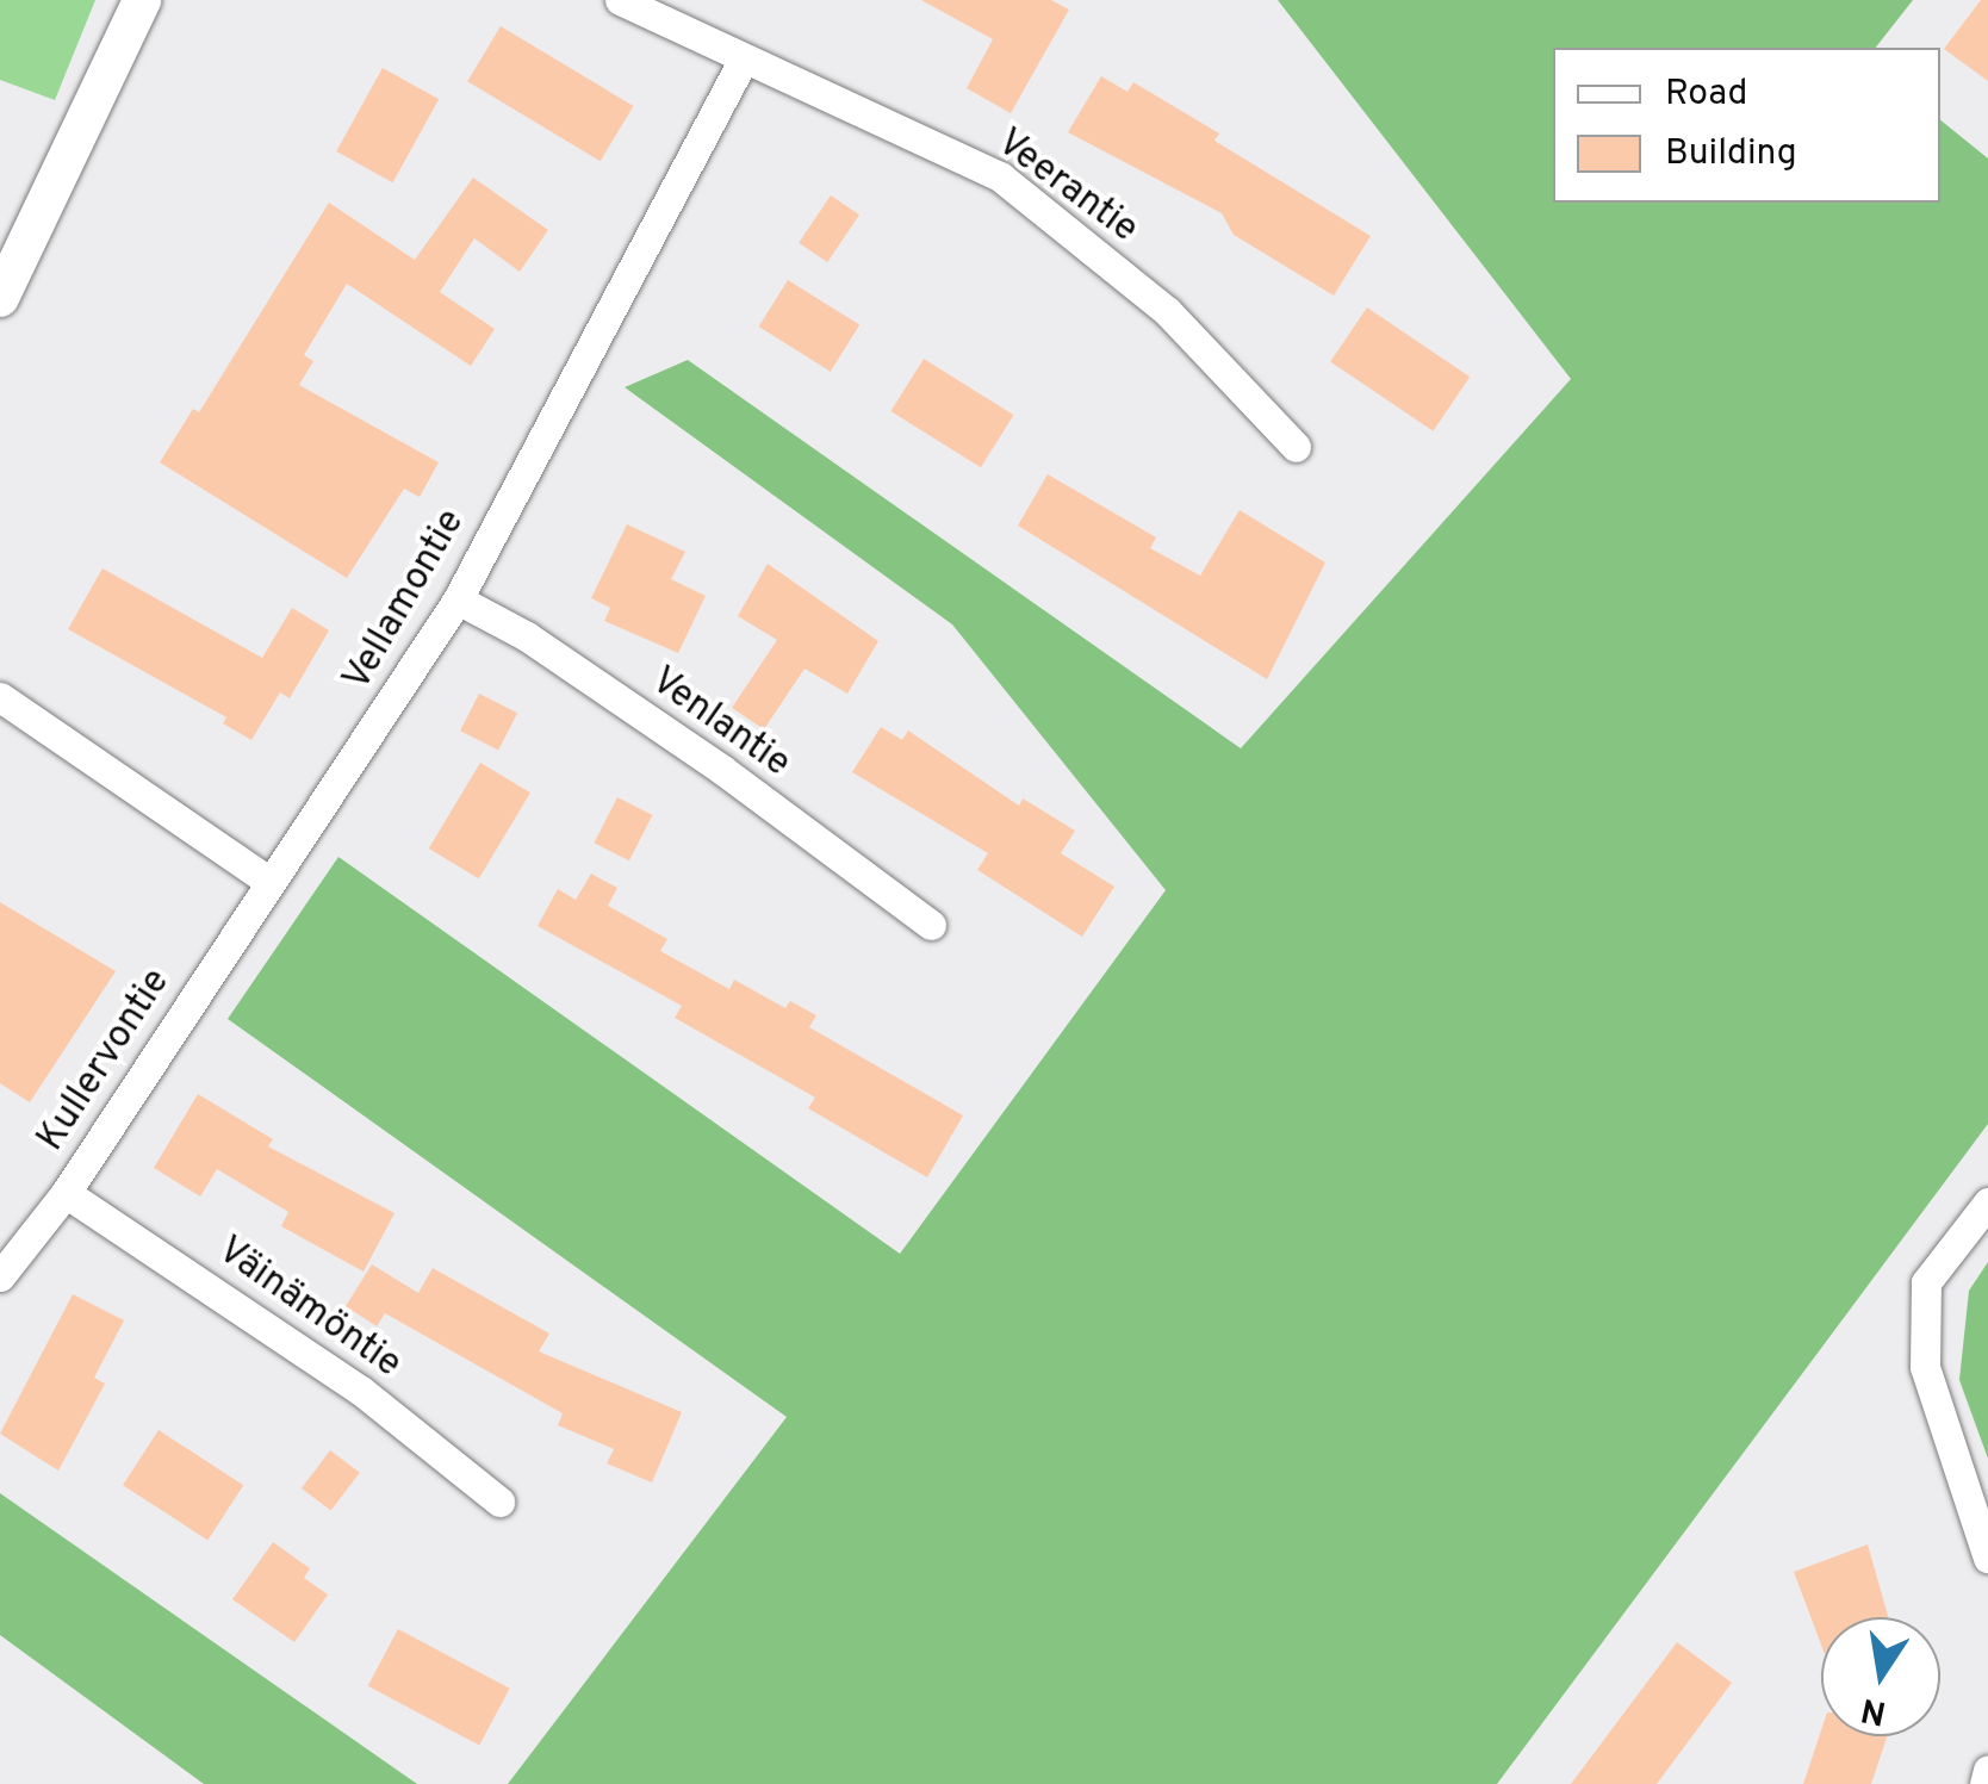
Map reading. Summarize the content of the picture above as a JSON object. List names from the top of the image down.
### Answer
{
  "streets": {
    "street": [
      "Veerantie",
      "Vellamontie",
      "Venlantie",
      "Kullervontie",
      "Väinämöntie"
    ]
  },
  "crossings": [
    ["Veerantie", "Vellamontie"],
    ["Vellamontie", "Venlantie"],
    ["Vellamontie", "Kullervontie"],
    ["Kullervontie", "Väinämöntie"]
  ],
  "legend": ["Road", "Building"],
  "north": "bottom"
}
